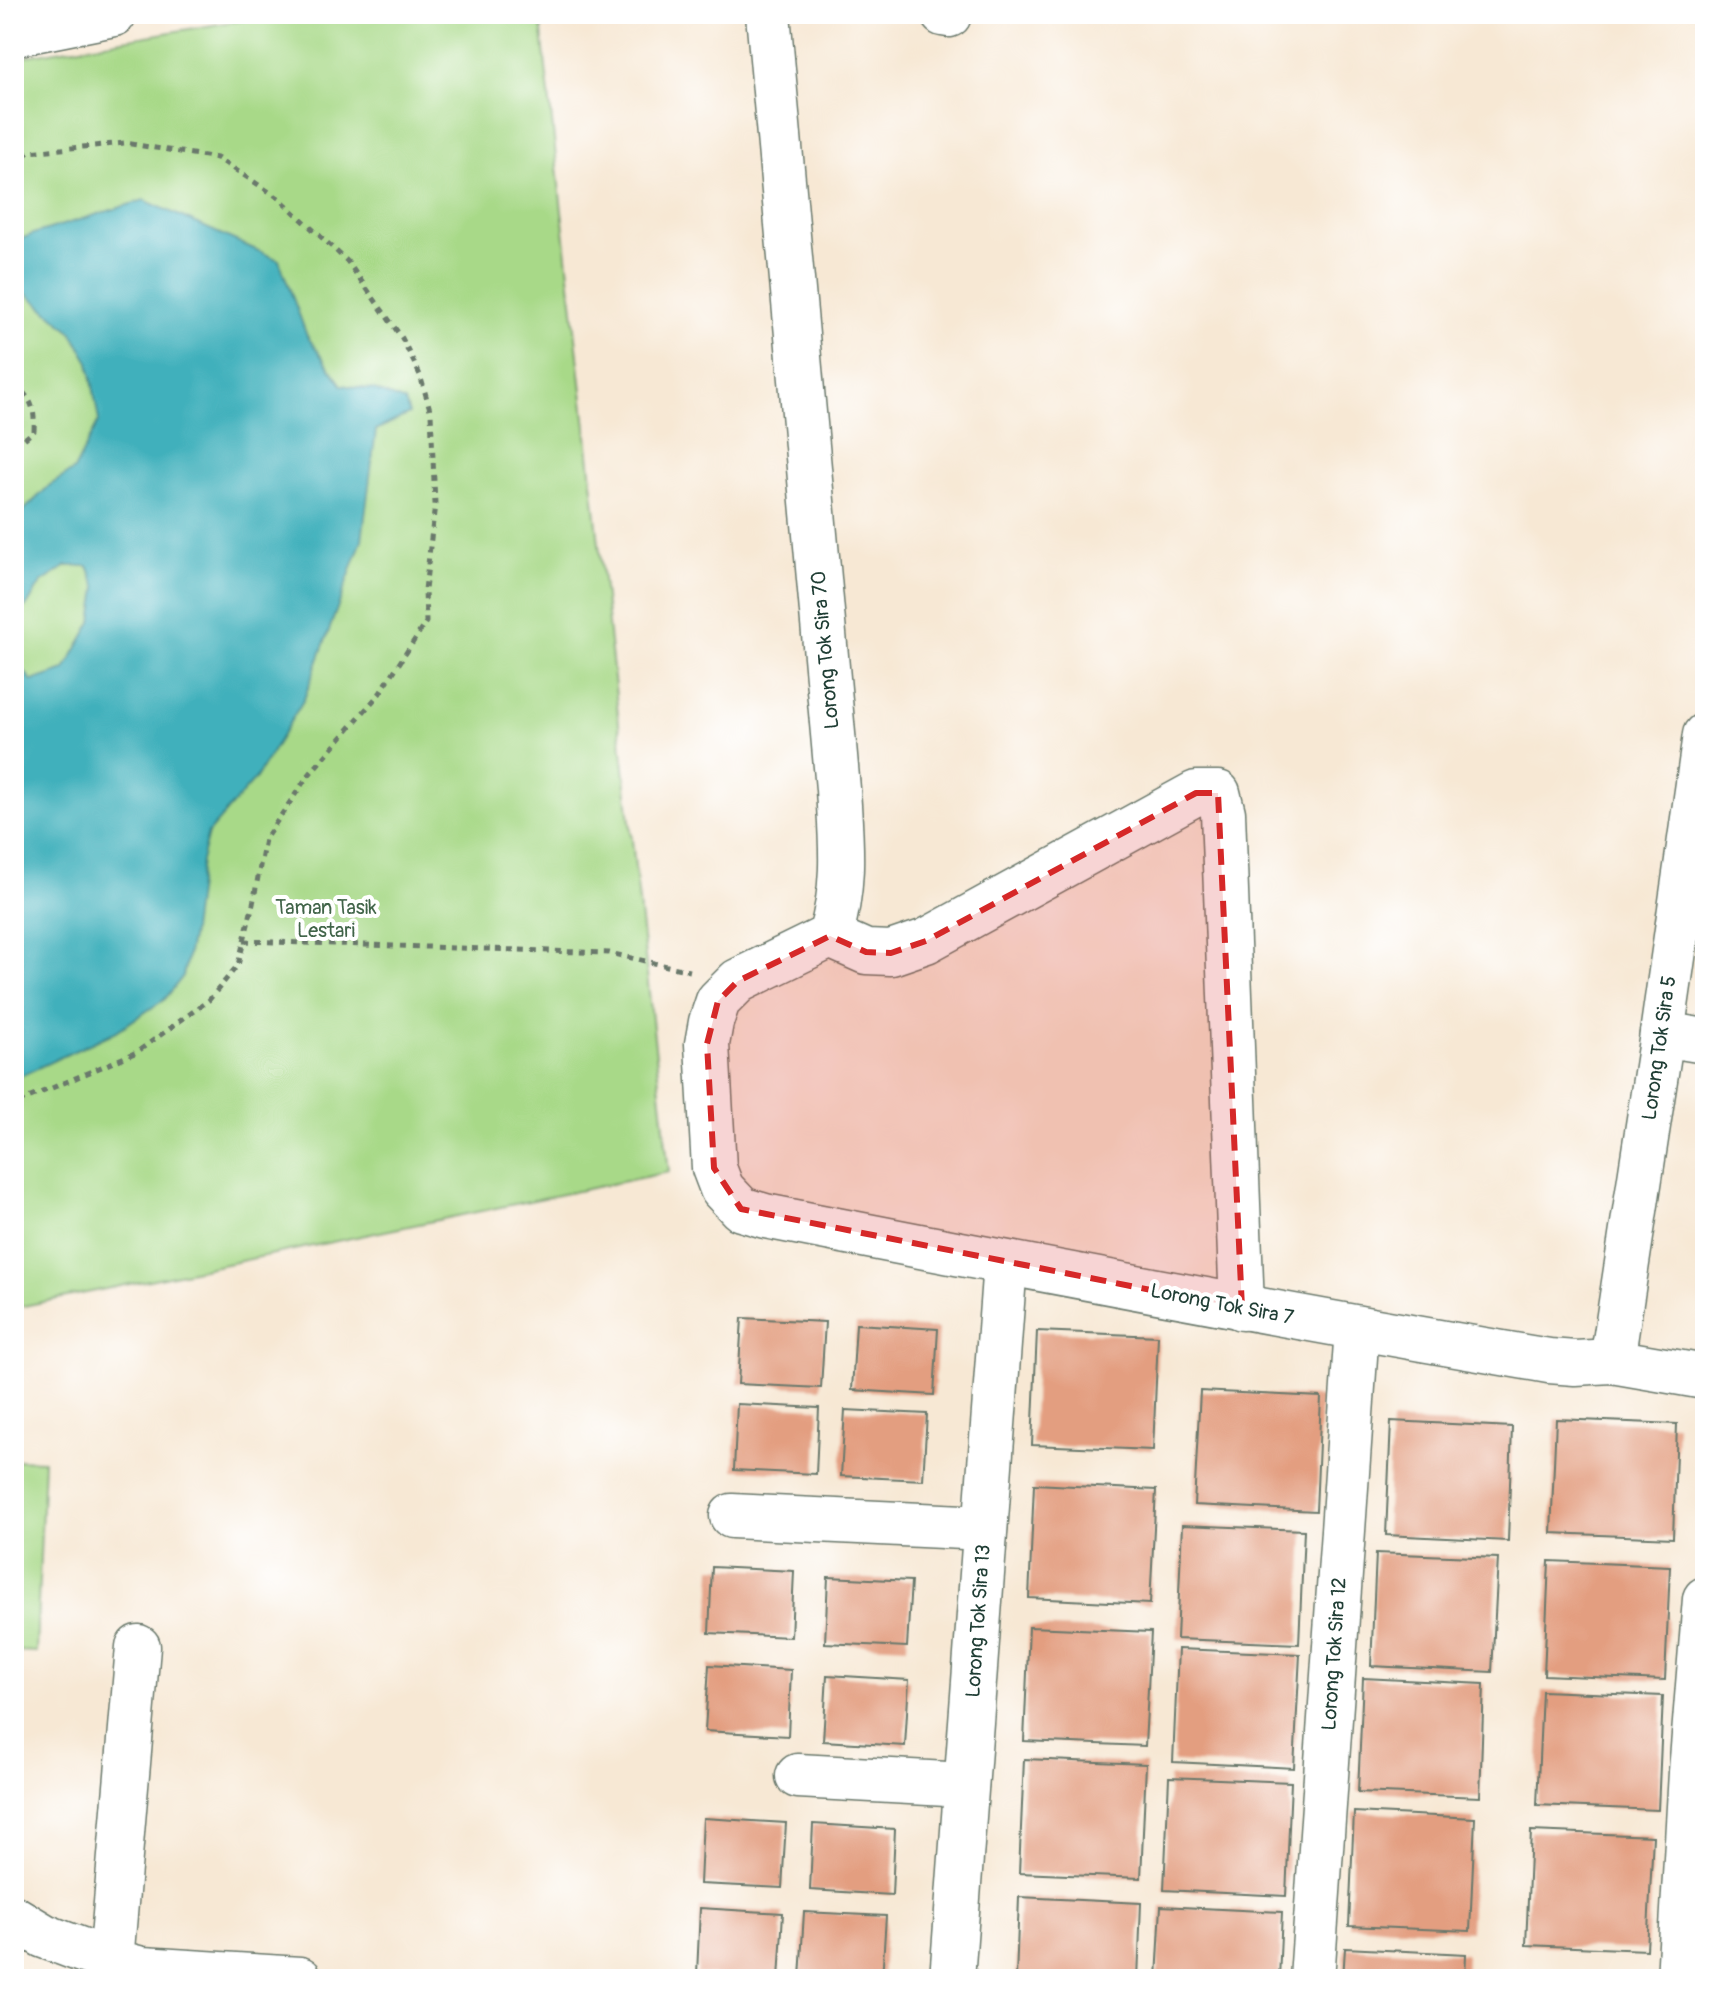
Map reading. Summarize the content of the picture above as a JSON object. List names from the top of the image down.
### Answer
{
  "streets": {
    "street": [
      "Lorong Tok Sira 70",
      "Lorong Tok Sira 5",
      "Lorong Tok Sira 7",
      "Lorong Tok Sira 13",
      "Lorong Tok Sira 12"
    ]
  },
  "crossings": [
    ["Lorong Tok Sira 5", "Lorong Tok Sira 7"],
    ["Lorong Tok Sira 7", "Lorong Tok Sira 13"],
    ["Lorong Tok Sira 7", "Lorong Tok Sira 12"]
  ],
  "parks": ["Taman Tasik Lestari"]
}
